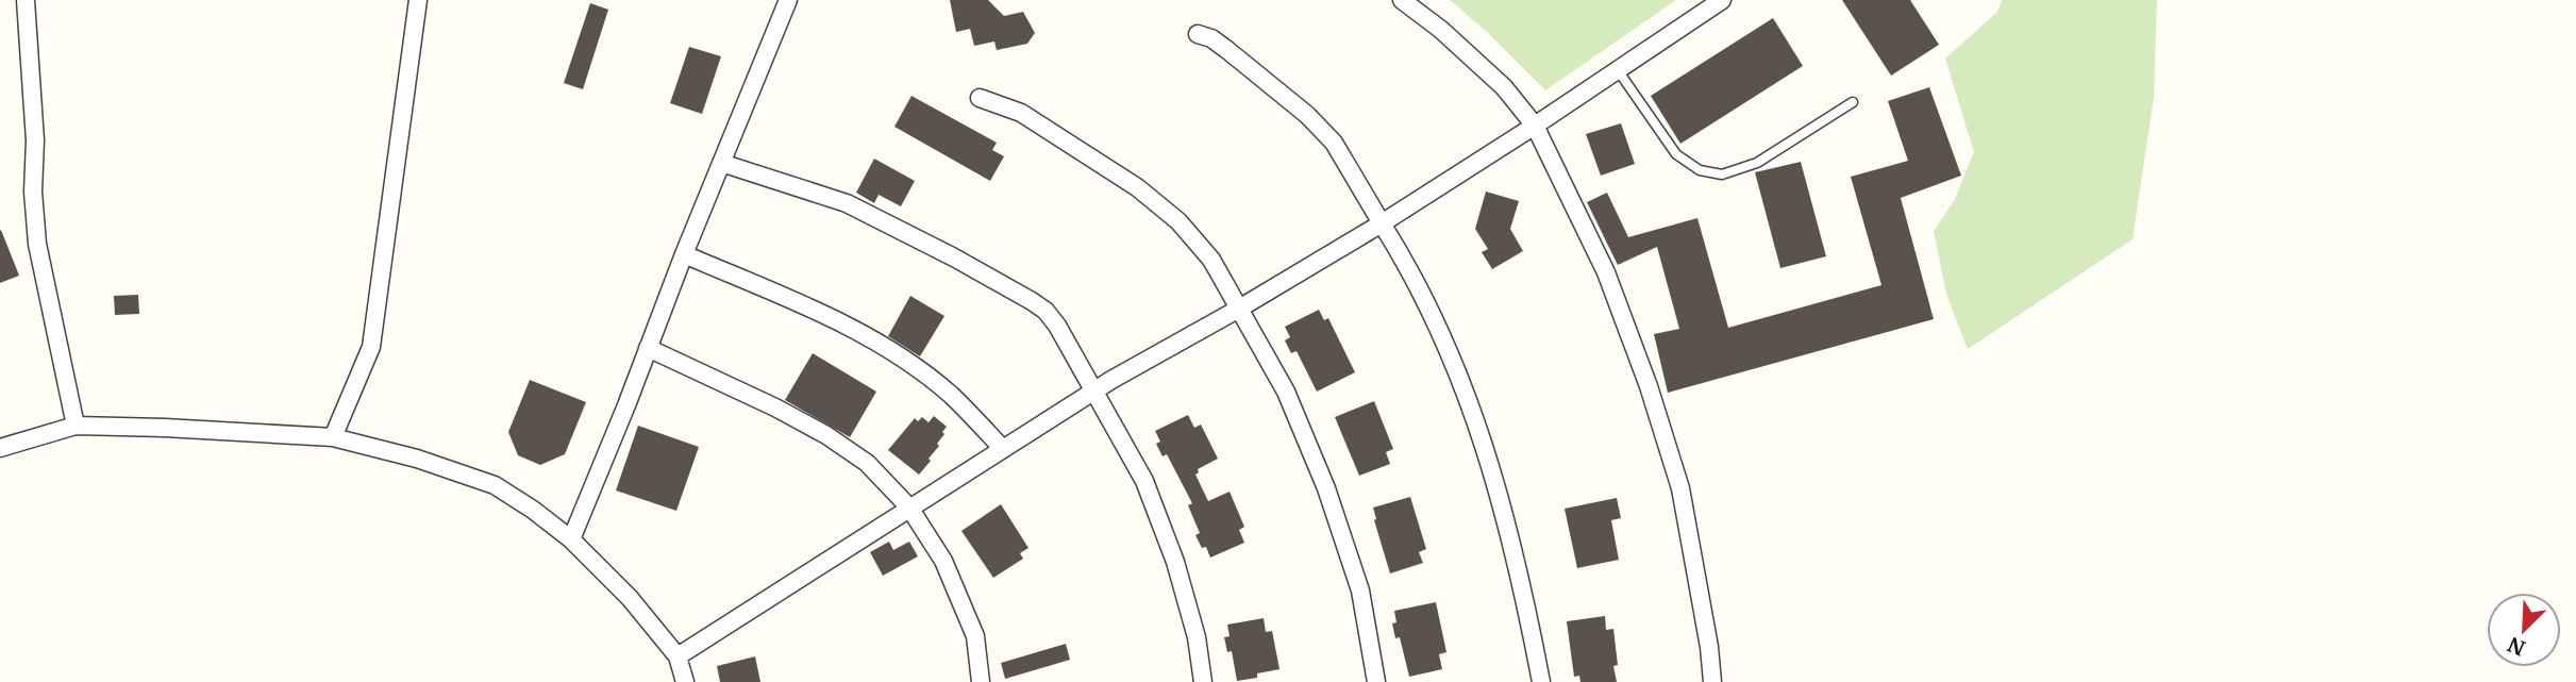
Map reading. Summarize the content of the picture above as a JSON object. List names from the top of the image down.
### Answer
{
  "north": "bottom left"
}
